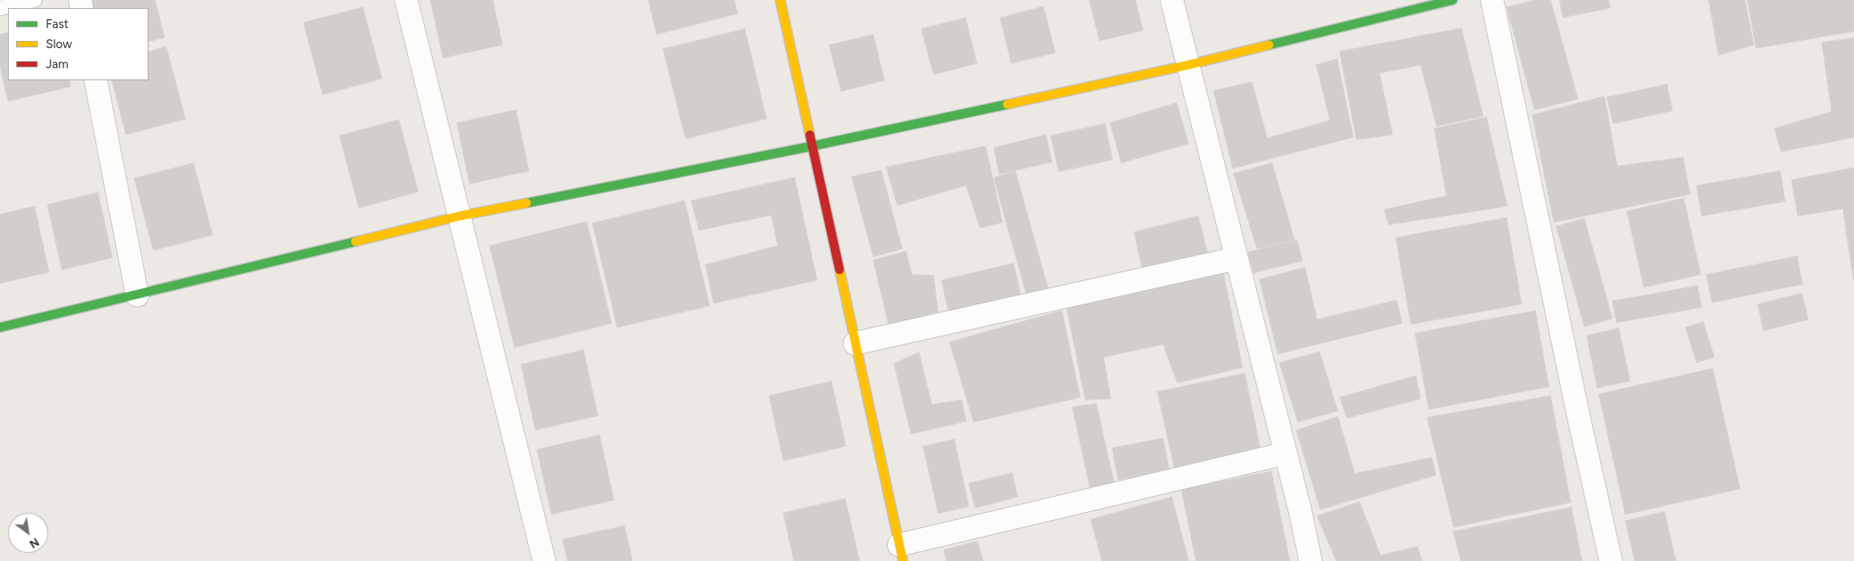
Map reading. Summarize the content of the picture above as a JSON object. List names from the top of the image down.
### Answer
{
  "legend": ["Fast", "Slow", "Jam"],
  "north": "bottom right"
}
